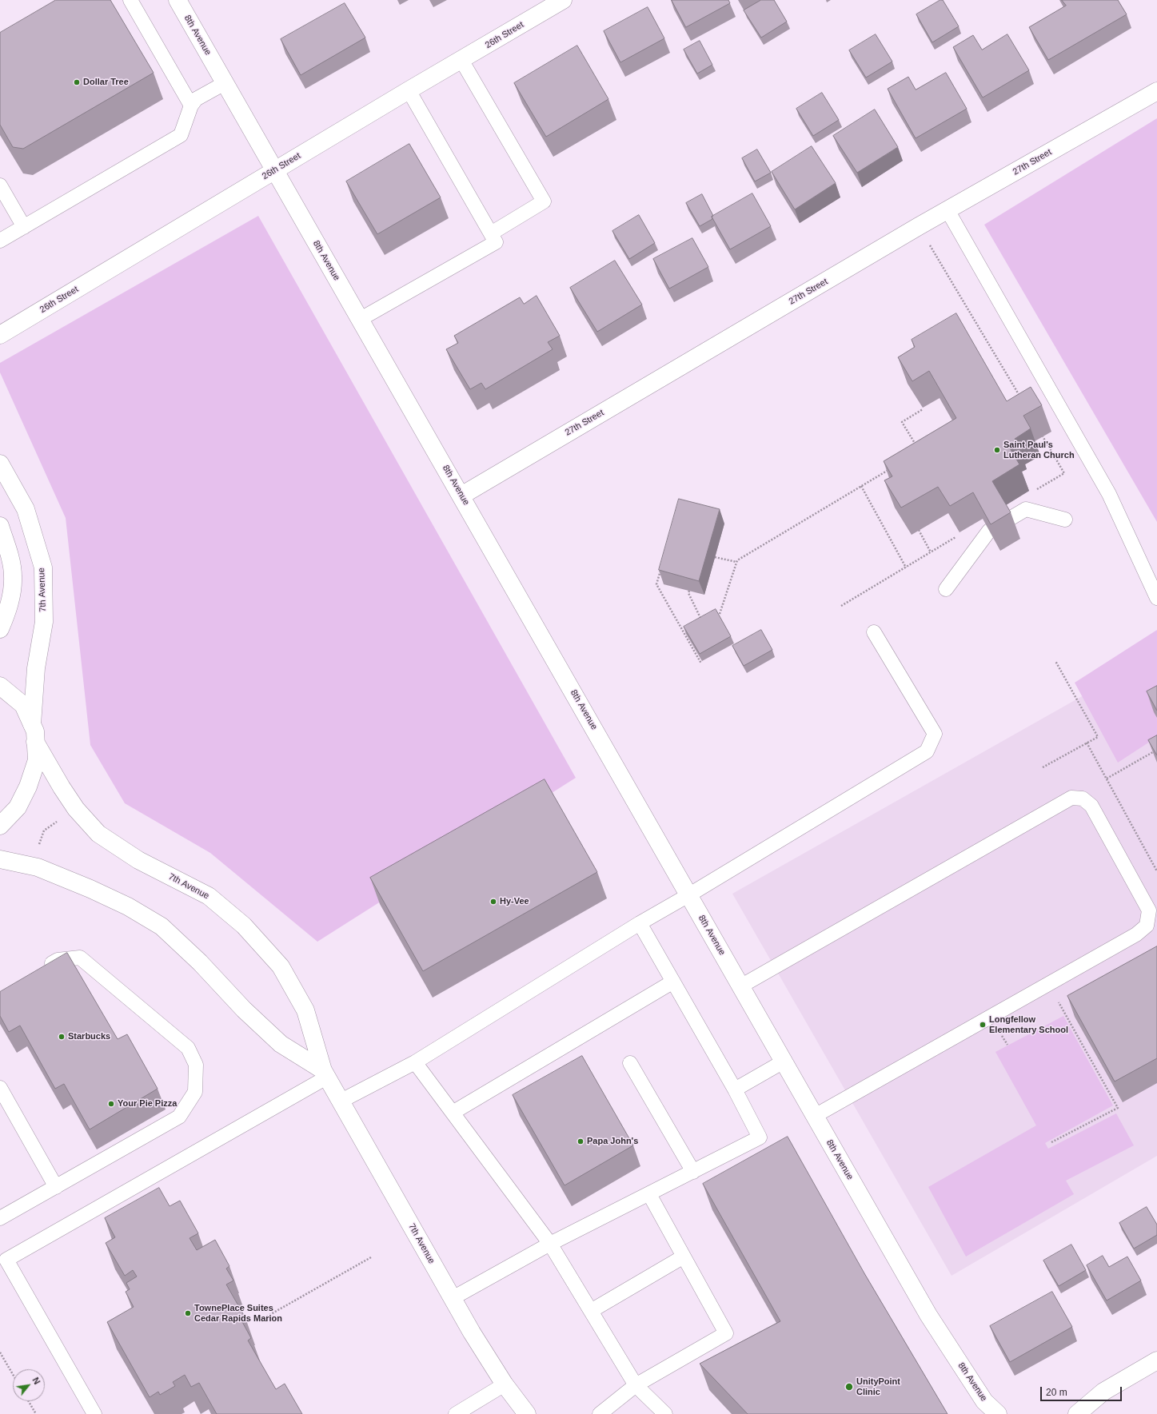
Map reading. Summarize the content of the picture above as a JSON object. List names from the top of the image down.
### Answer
{
  "streets": {
    "street": [
      "8th Avenue",
      "26th Street",
      "27th Street",
      "7th Avenue"
    ]
  },
  "crossings": [
    ["8th Avenue", "26th Street"],
    ["8th Avenue", "27th Street"]
  ],
  "places": [
    "Dollar Tree",
    "Saint Paul's Lutheran Church",
    "Hy-Vee",
    "Longfellow Elementary School",
    "Starbucks",
    "Your Pie Pizza",
    "Papa John's",
    "TownePlace Suites Cedar Rapids Marion",
    "UnityPoint Clinic"
  ],
  "scale_bar": "20 m",
  "north": "top right"
}
